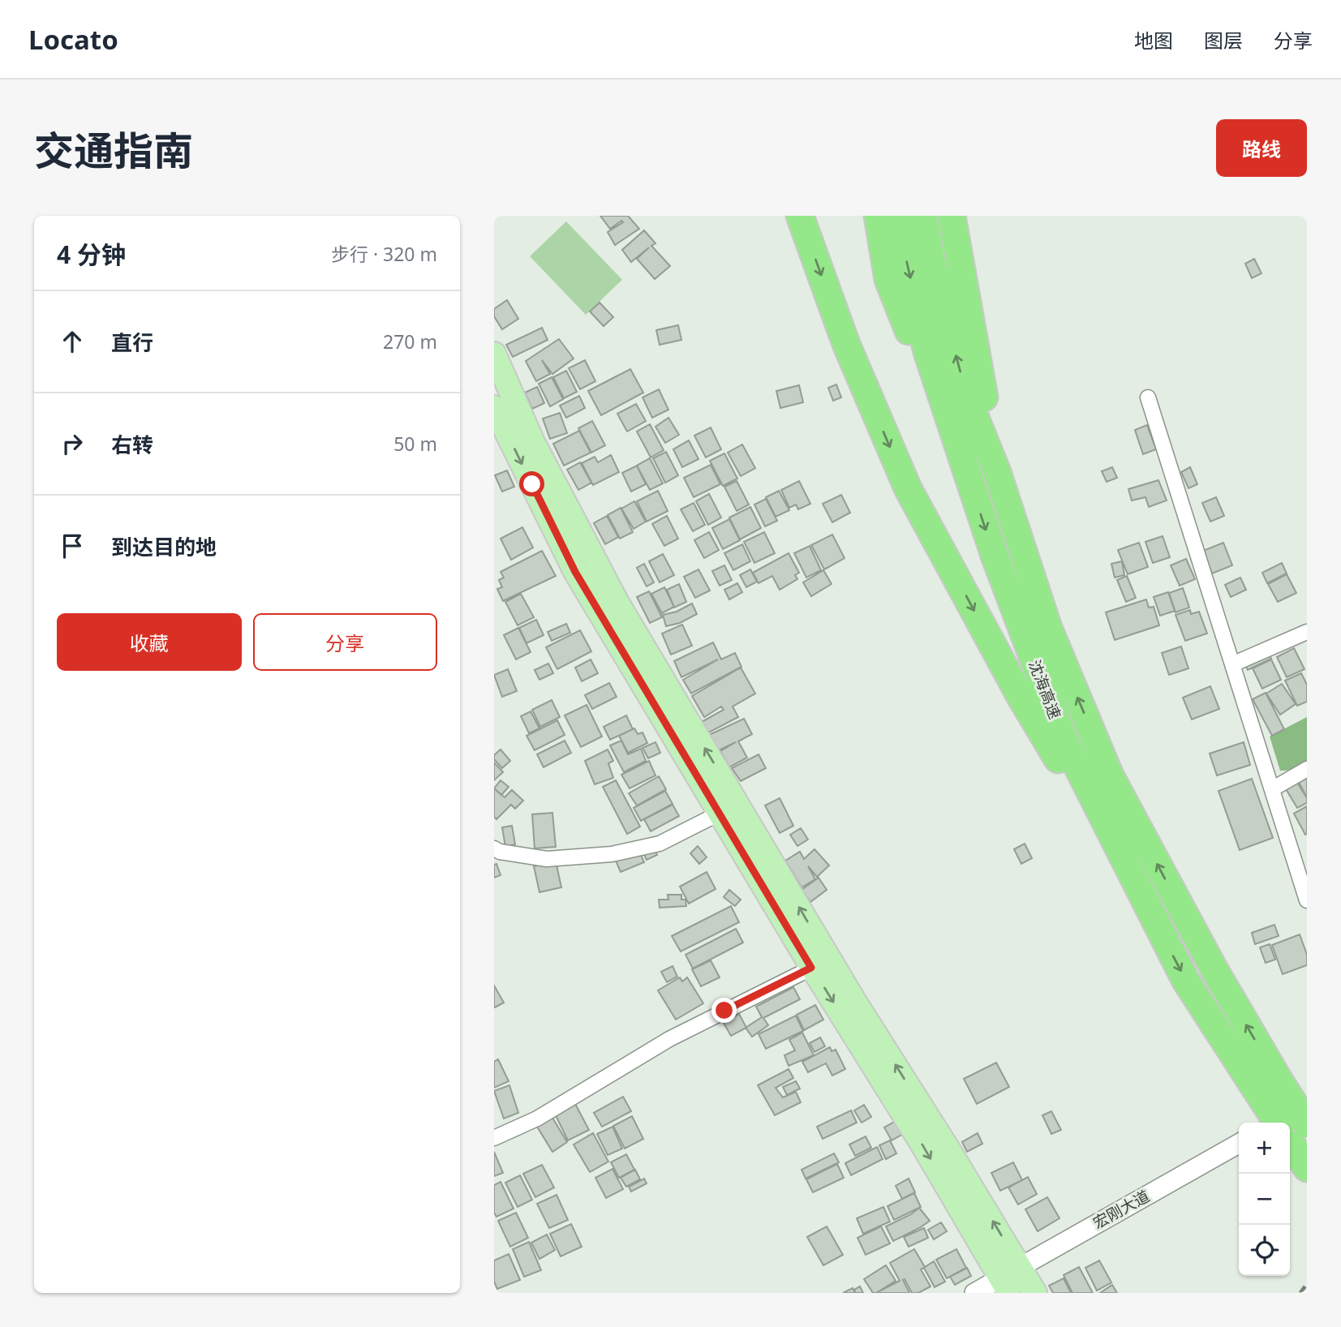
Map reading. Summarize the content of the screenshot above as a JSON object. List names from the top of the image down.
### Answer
{
  "streets": {
    "highway": ["沈海高速"],
    "street": ["宏刚大道"]
  },
  "page": {
    "header": "Locato",
    "nav": ["地图", "图层", "分享"],
    "title": "交通指南",
    "buttons": [
      "路线",
      ["收藏", "分享"]
    ],
    "heading": ["4 分钟", "步行 · 320 m"],
    "list": [
      ["直行", "270 m"],
      ["右转", "50 m"],
      "到达目的地"
    ],
    "map_buttons": ["+", "−"]
  }
}
